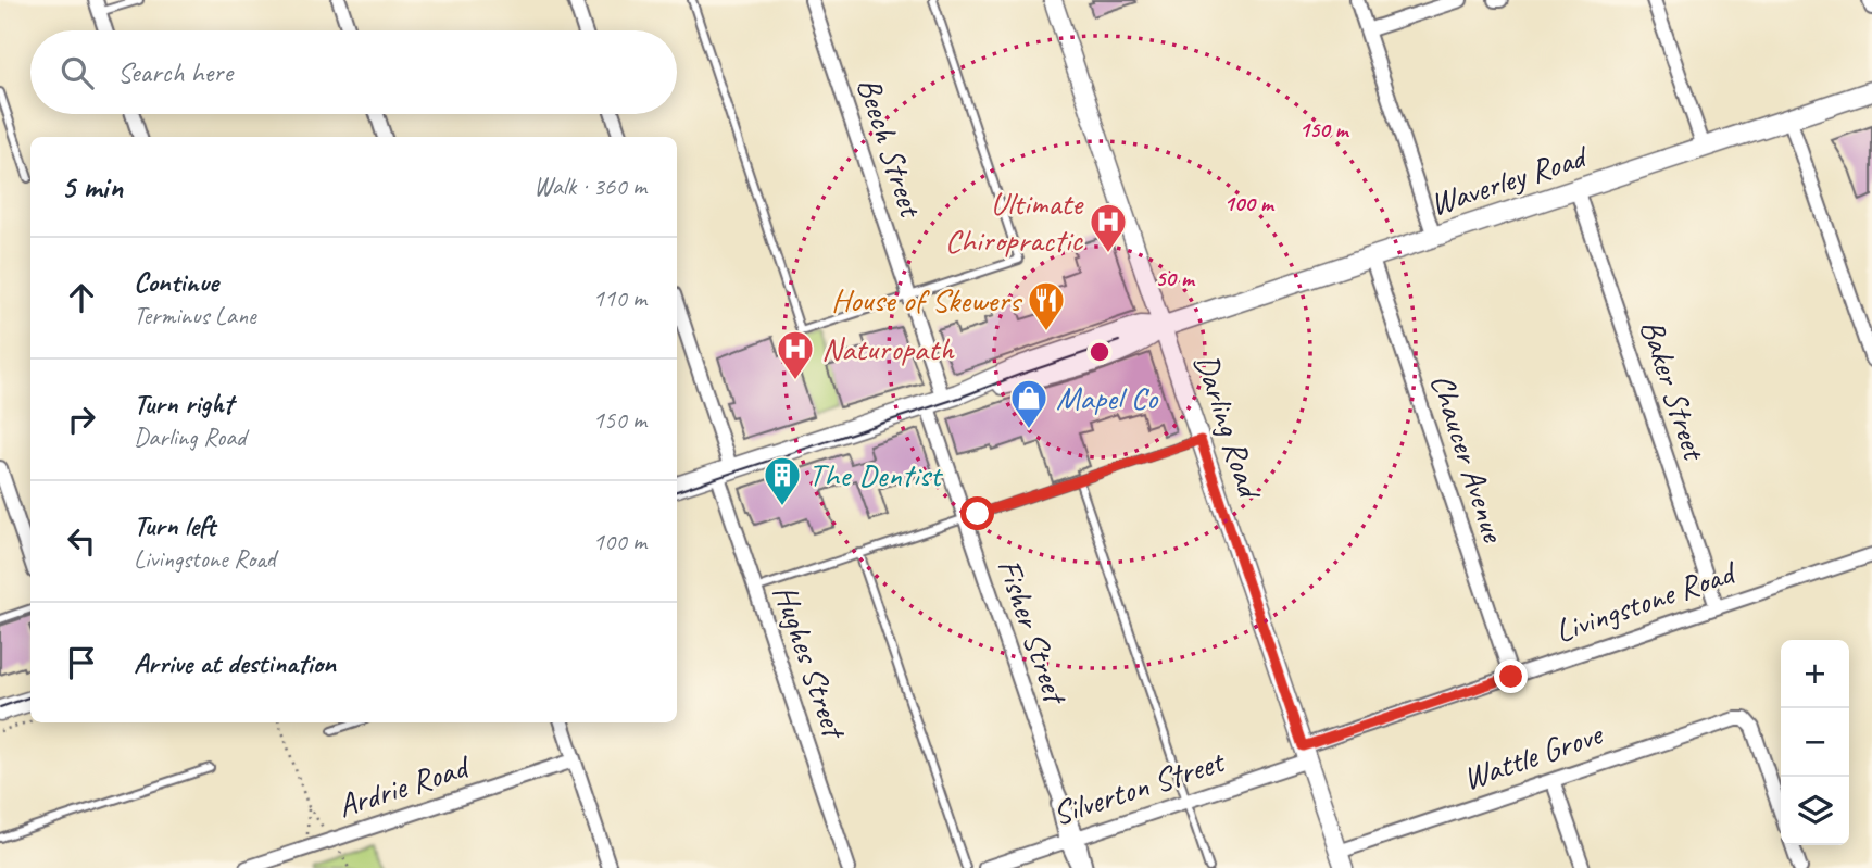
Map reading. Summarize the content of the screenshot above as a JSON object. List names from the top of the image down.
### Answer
{
  "streets": {
    "main road": ["Waverley Road"],
    "street": [
      "Beech Street",
      "Baker Street",
      "Darling Road",
      "Chaucer Avenue",
      "Livingstone Road",
      "Fisher Street",
      "Hughes Street",
      "Wattle Grove",
      "Ardrie Road",
      "Silverton Street"
    ]
  },
  "crossings": [
    ["Beech Street", "Waverley Road"],
    ["Beech Street", "Fisher Street"],
    ["Waverley Road", "Baker Street"],
    ["Waverley Road", "Darling Road"],
    ["Waverley Road", "Chaucer Avenue"],
    ["Waverley Road", "Fisher Street"],
    ["Waverley Road", "Hughes Street"],
    ["Baker Street", "Livingstone Road"],
    ["Darling Road", "Livingstone Road"],
    ["Darling Road", "Wattle Grove"],
    ["Darling Road", "Silverton Street"],
    ["Chaucer Avenue", "Livingstone Road"],
    ["Livingstone Road", "Silverton Street"],
    ["Fisher Street", "Silverton Street"]
  ],
  "places": {
    "hospital": ["Ultimate Chiropractic", "Naturopath"],
    "restaurant": ["House of Skewers"],
    "shop": ["Mapel Co"],
    "building": ["The Dentist"]
  },
  "page": {
    "search": "Search here",
    "heading": ["5 min", "Walk · 360 m"],
    "list": [
      ["Continue", "Terminus Lane", "110 m"],
      ["Turn right", "Darling Road", "150 m"],
      ["Turn left", "Livingstone Road", "100 m"],
      "Arrive at destination"
    ],
    "map_buttons": ["+", "−"]
  },
  "rings": ["150 m", "100 m", "50 m"]
}
